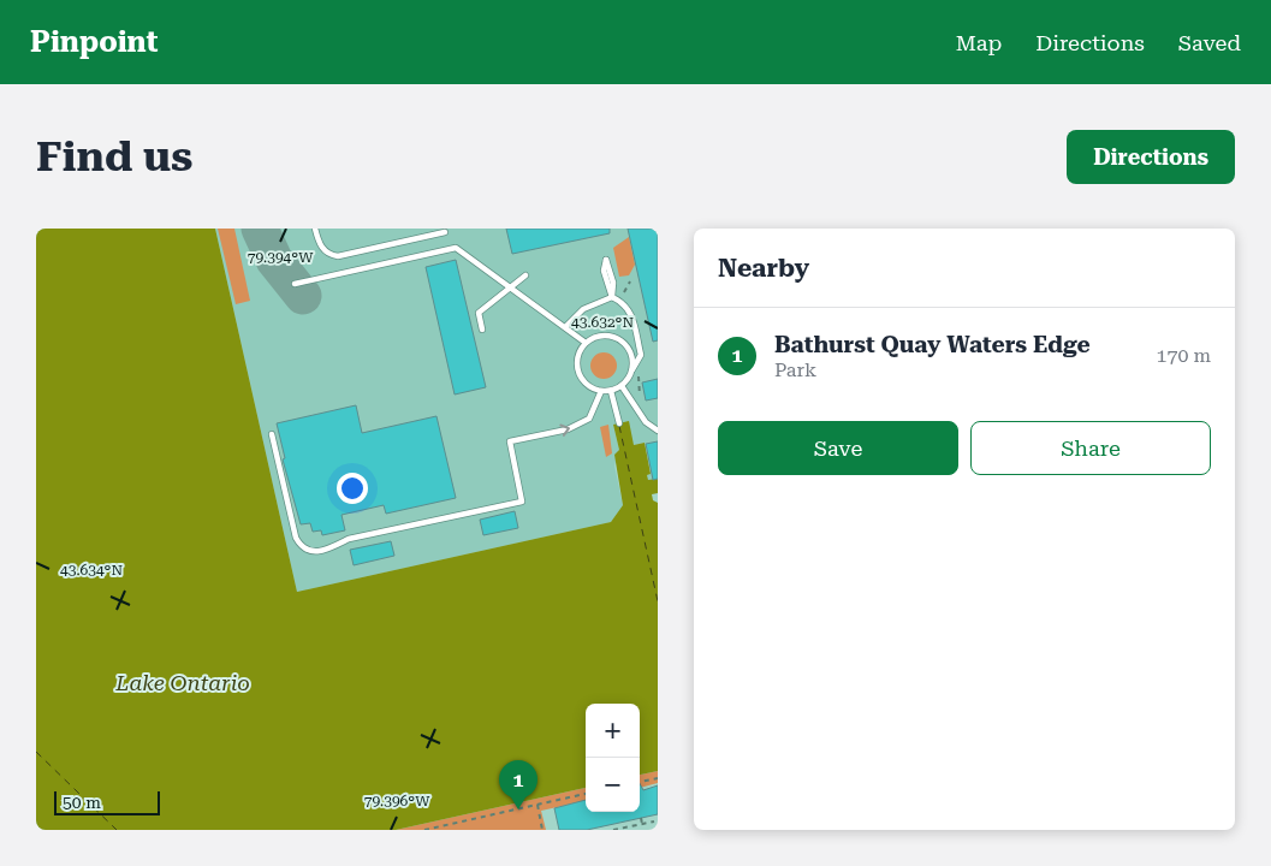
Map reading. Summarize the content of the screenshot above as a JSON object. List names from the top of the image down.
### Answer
{
  "water": ["Lake Ontario"],
  "scale_bar": "50 m",
  "page": {
    "header": "Pinpoint",
    "nav": ["Map", "Directions", "Saved"],
    "buttons": [
      "Directions",
      ["Save", "Share"]
    ],
    "title": "Find us",
    "heading": "Nearby",
    "list": [
      {
        "mark": "1",
        "name": "Bathurst Quay Waters Edge",
        "note": "Park",
        "value": "170 m"
      }
    ],
    "map_buttons": ["+", "−"],
    "pins": "1",
    "scale": "50 m"
  },
  "coordinates": [
    "79.394°W",
    "43.632°N",
    "43.634°N",
    "79.396°W"
  ]
}
